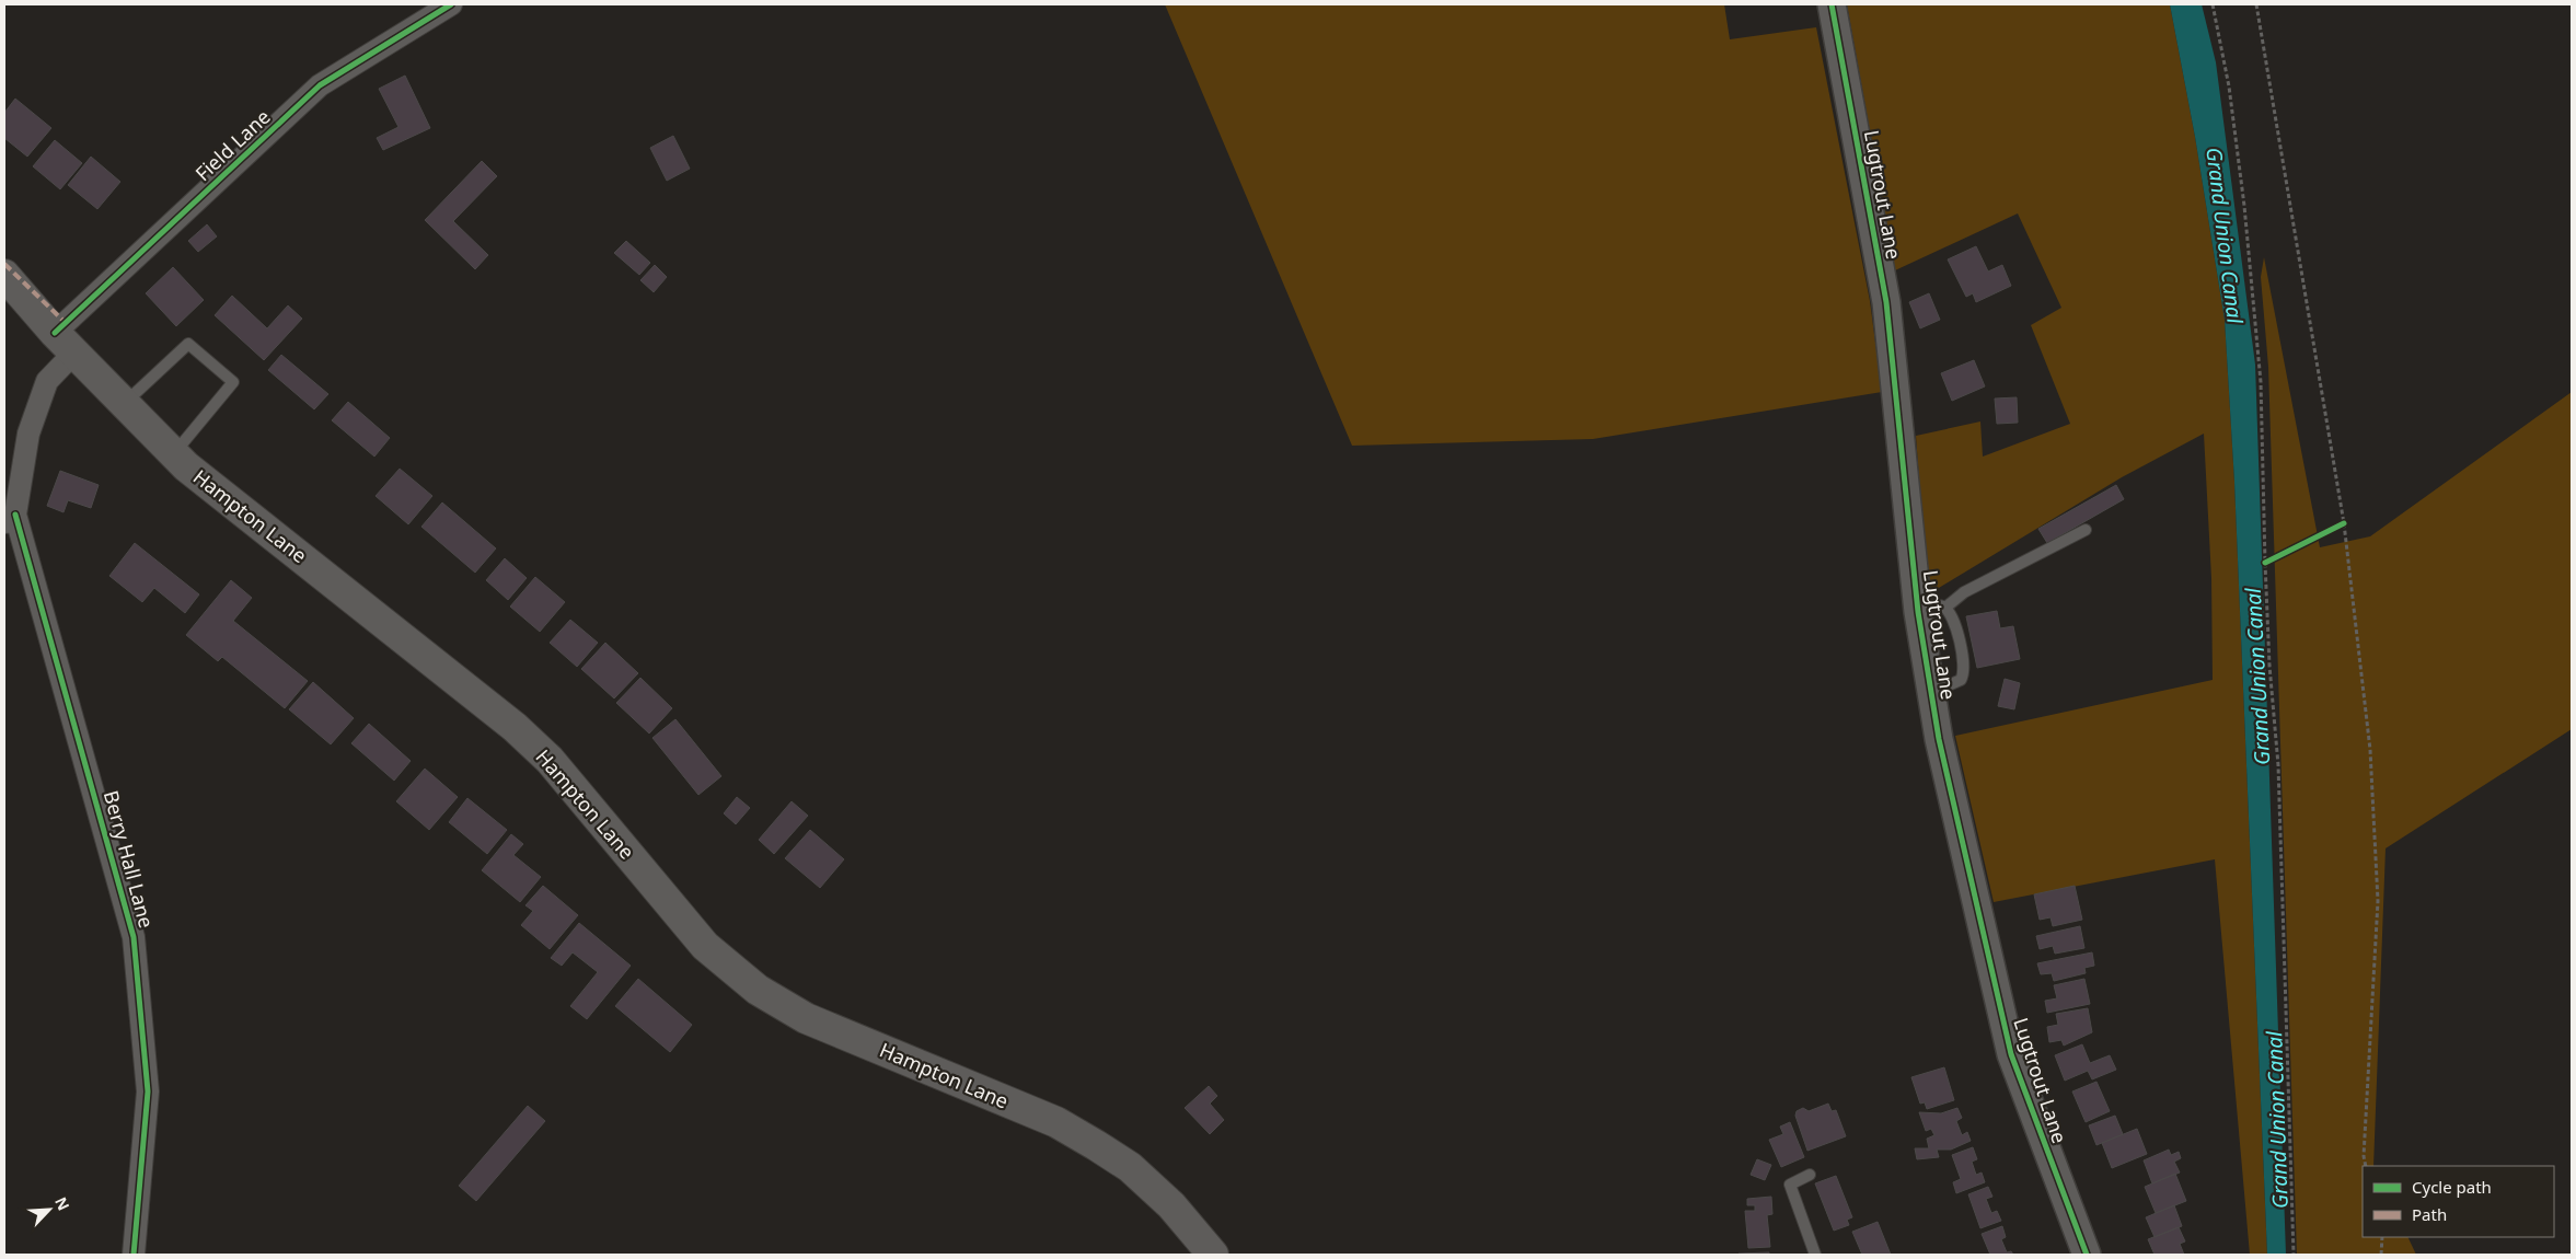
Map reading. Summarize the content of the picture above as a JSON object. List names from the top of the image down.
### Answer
{
  "streets": {
    "main road": ["Hampton Lane"],
    "street": ["Field Lane", "Lugtrout Lane", "Berry Hall Lane"]
  },
  "crossings": [
    ["Field Lane", "Hampton Lane"],
    ["Field Lane", "Berry Hall Lane"]
  ],
  "water": ["Grand Union Canal"],
  "legend": ["Cycle path", "Path"],
  "north": "top right"
}
